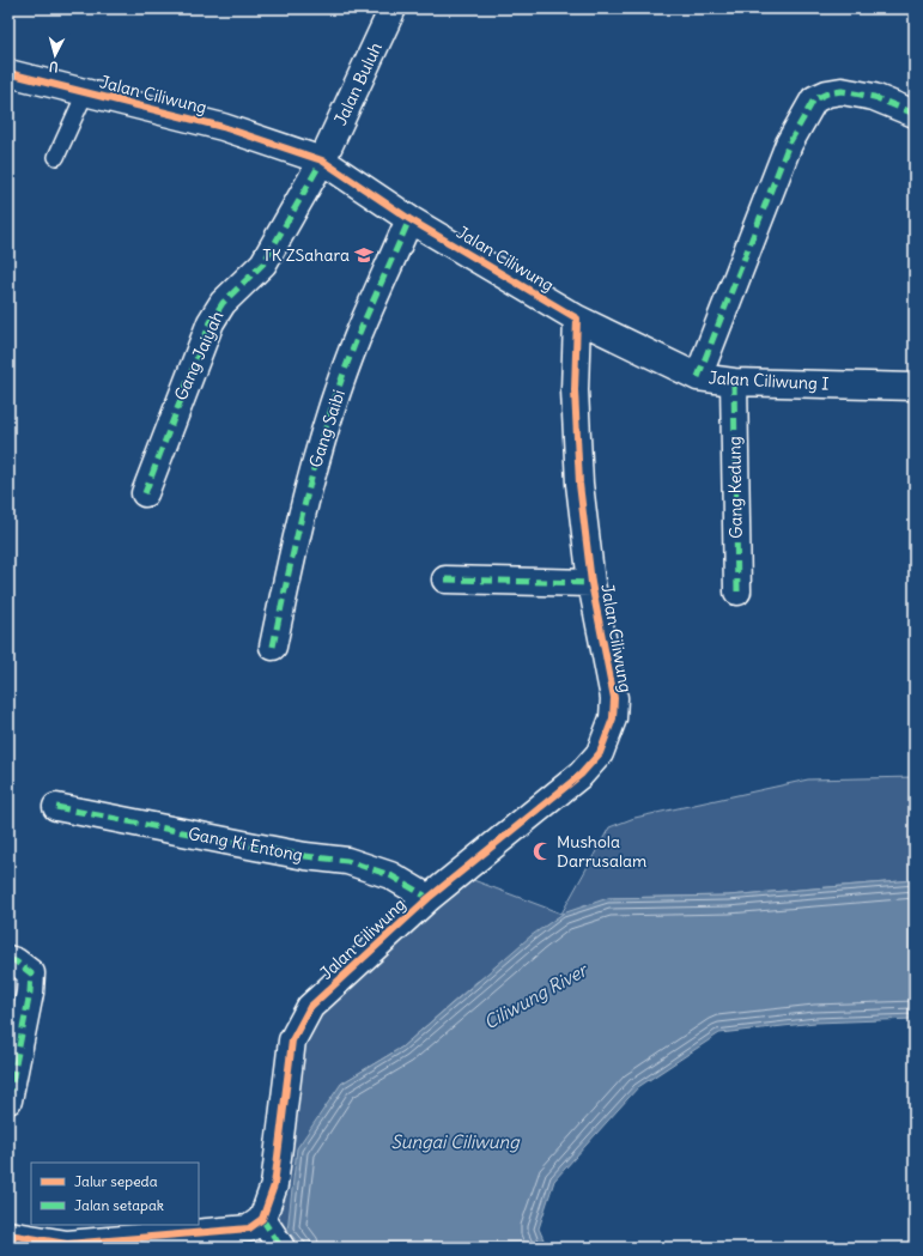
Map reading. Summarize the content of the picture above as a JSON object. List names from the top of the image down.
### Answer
{
  "streets": {
    "street": [
      "Jalan Buluh",
      "Jalan Ciliwung",
      "Gang Jaiyah",
      "Jalan Ciliwung I",
      "Gang Saibi",
      "Gang Kedung",
      "Gang Ki Entong"
    ]
  },
  "crossings": [
    ["Jalan Buluh", "Jalan Ciliwung"],
    ["Jalan Buluh", "Gang Jaiyah"],
    ["Jalan Ciliwung", "Gang Jaiyah"],
    ["Jalan Ciliwung", "Jalan Ciliwung I"],
    ["Jalan Ciliwung", "Gang Saibi"],
    ["Jalan Ciliwung", "Gang Ki Entong"],
    ["Jalan Ciliwung I", "Gang Kedung"]
  ],
  "water": ["Ciliwung River", "Sungai Ciliwung"],
  "places": {
    "school or university": ["TK ZSahara"],
    "mosque": ["Mushola Darrusalam"]
  },
  "legend": ["Jalur sepeda", "Jalan setapak"],
  "north": "bottom"
}
